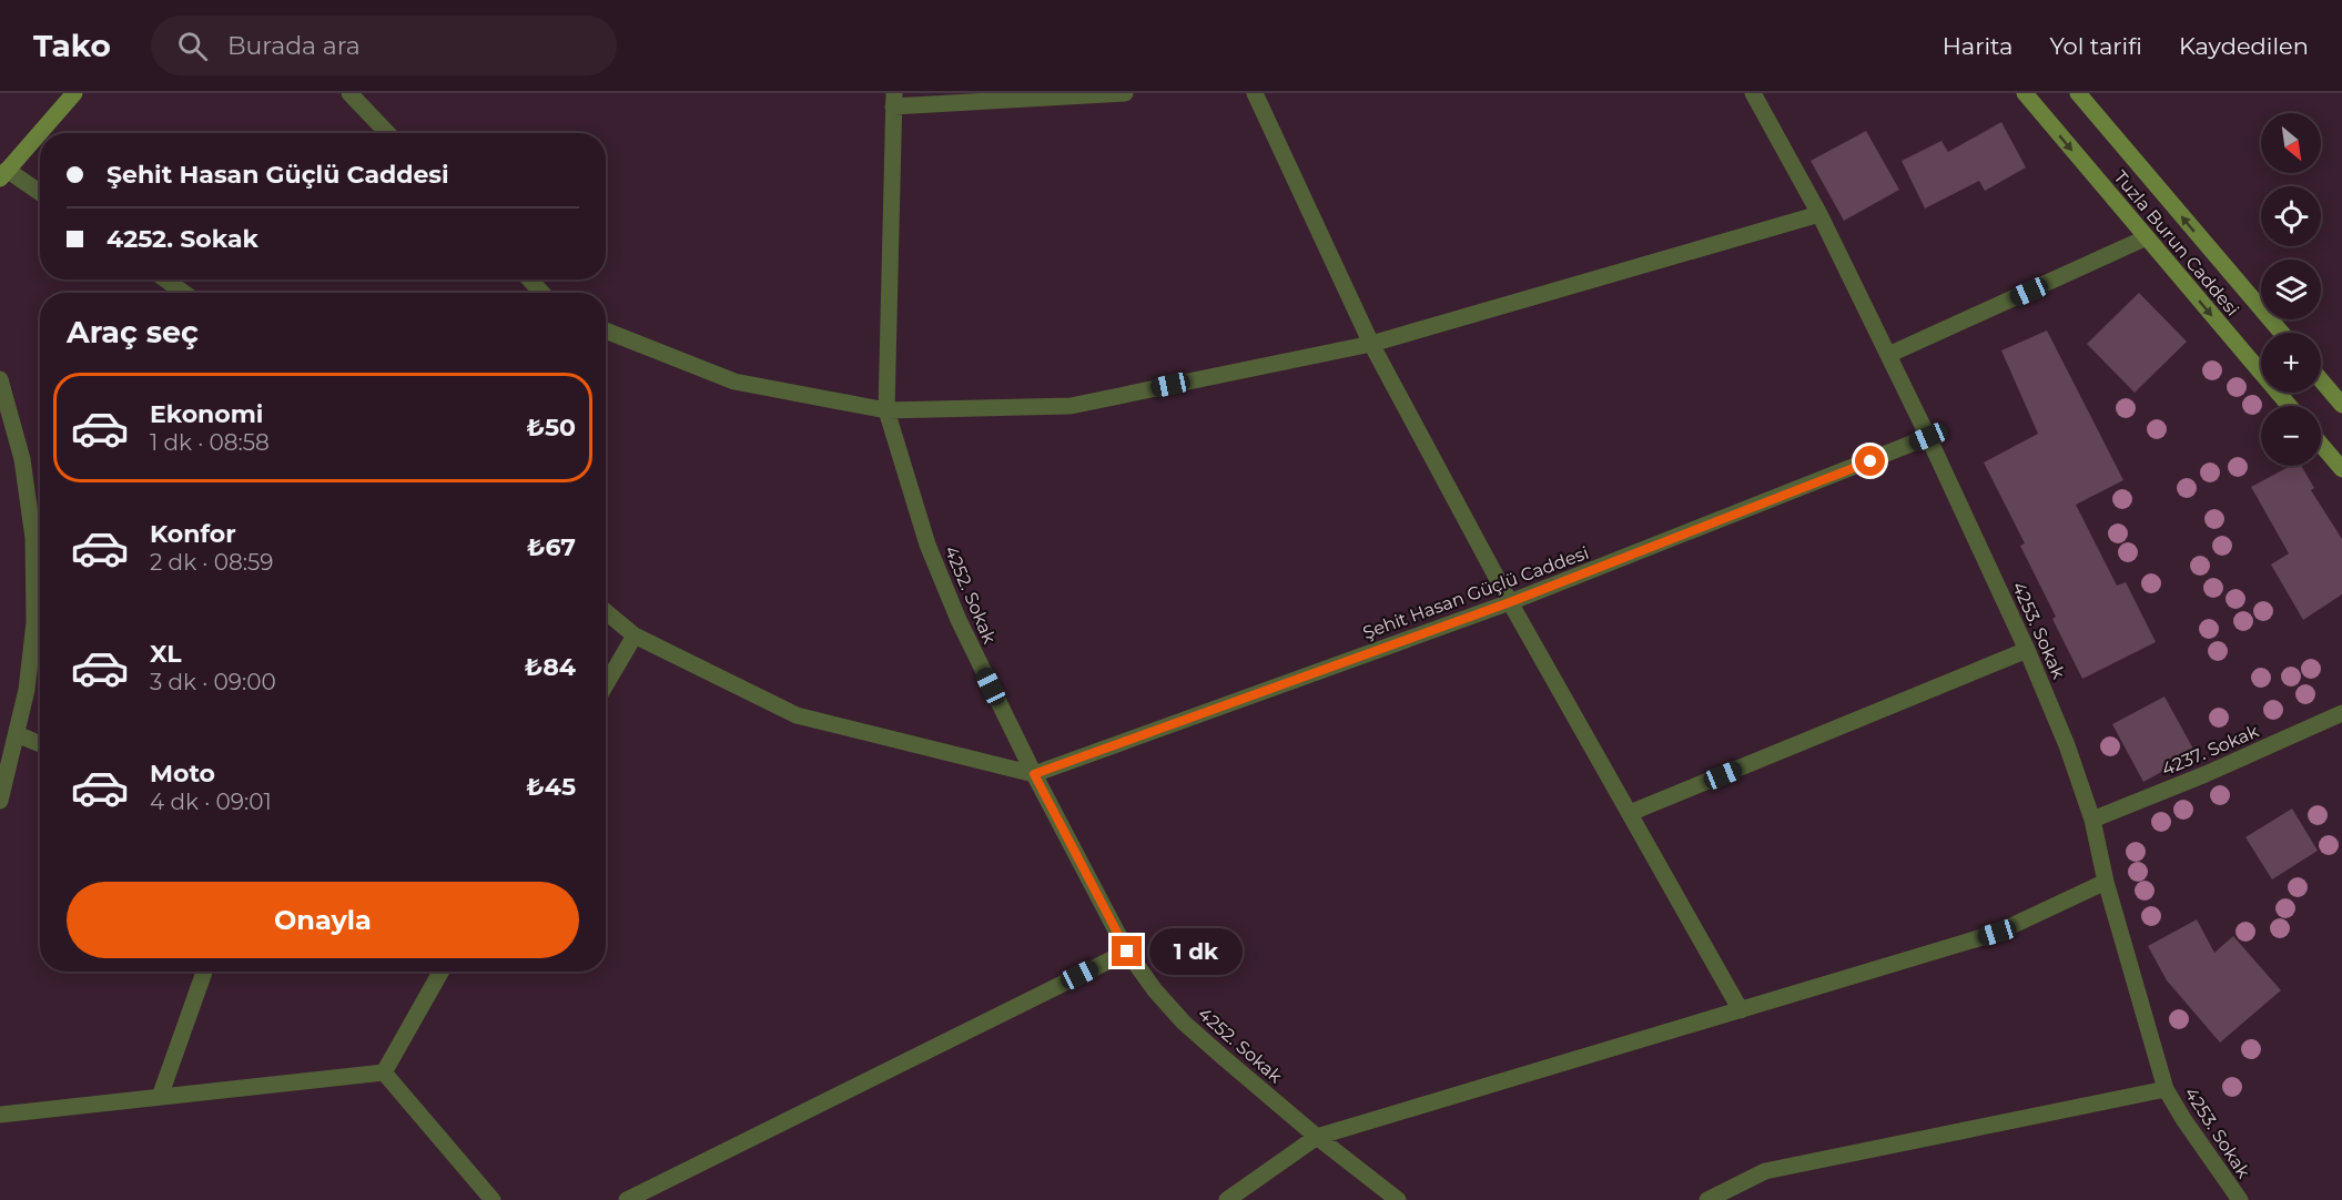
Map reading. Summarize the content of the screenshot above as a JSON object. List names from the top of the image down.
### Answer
{
  "streets": {
    "main road": ["Tuzla Burun Caddesi"],
    "street": [
      "Şehit Hasan Güçlü Caddesi",
      "4252. Sokak",
      "4253. Sokak",
      "4237. Sokak"
    ]
  },
  "crossings": [
    ["Şehit Hasan Güçlü Caddesi", "4252. Sokak"],
    ["Şehit Hasan Güçlü Caddesi", "4253. Sokak"],
    ["4253. Sokak", "4237. Sokak"]
  ],
  "north": "bottom right",
  "page": {
    "header": "Tako",
    "search": "Burada ara",
    "nav": ["Harita", "Yol tarifi", "Kaydedilen"],
    "map_buttons": ["+", "−"],
    "banner": ["Şehit Hasan Güçlü Caddesi", "4252. Sokak"],
    "heading": "Araç seç",
    "list": [
      {
        "name": "Ekonomi",
        "note": "1 dk · 08:58",
        "value": "₺50"
      },
      {
        "name": "Konfor",
        "note": "2 dk · 08:59",
        "value": "₺67"
      },
      {
        "name": "XL",
        "note": "3 dk · 09:00",
        "value": "₺84"
      },
      {
        "name": "Moto",
        "note": "4 dk · 09:01",
        "value": "₺45"
      }
    ],
    "buttons": "Onayla",
    "bubble": "1 dk"
  }
}
